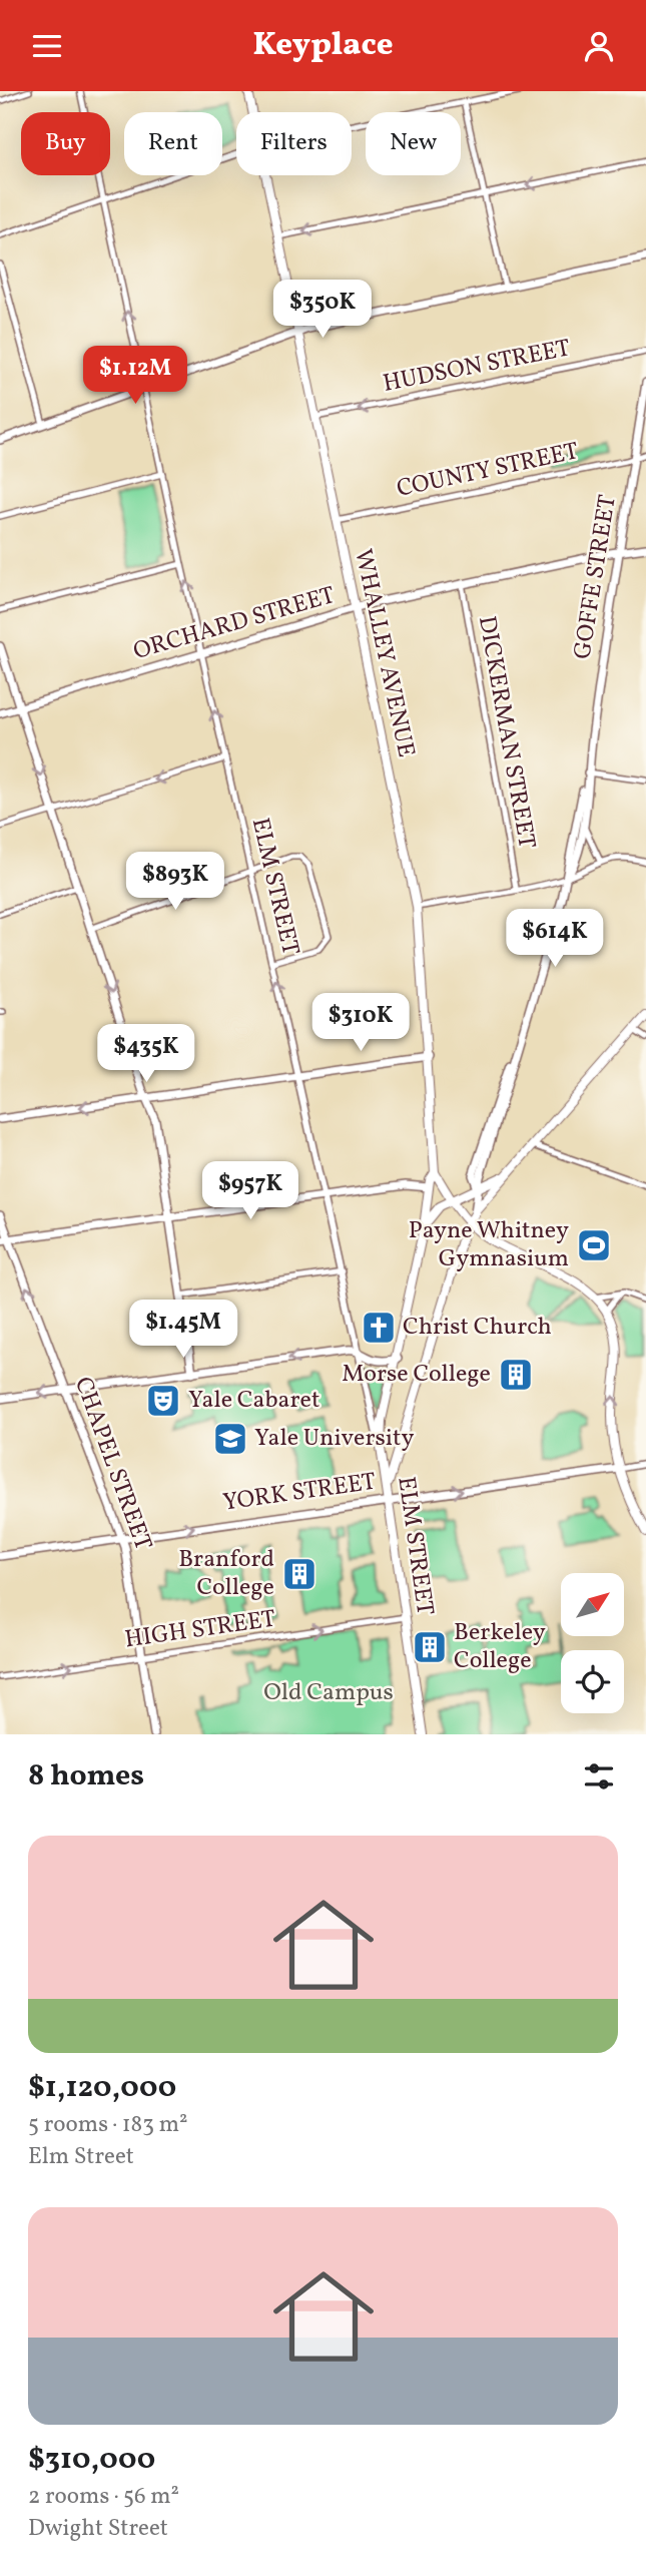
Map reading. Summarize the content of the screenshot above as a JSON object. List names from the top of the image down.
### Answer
{
  "streets": {
    "main road": [
      "GOFFE STREET",
      "ORCHARD STREET",
      "WHALLEY AVENUE",
      "ELM STREET",
      "CHAPEL STREET",
      "YORK STREET"
    ],
    "street": [
      "HUDSON STREET",
      "COUNTY STREET",
      "DICKERMAN STREET",
      "HIGH STREET"
    ]
  },
  "crossings": [
    ["HUDSON STREET", "WHALLEY AVENUE"],
    ["COUNTY STREET", "GOFFE STREET"],
    ["COUNTY STREET", "WHALLEY AVENUE"],
    ["GOFFE STREET", "ORCHARD STREET"],
    ["ORCHARD STREET", "WHALLEY AVENUE"],
    ["ORCHARD STREET", "DICKERMAN STREET"],
    ["ORCHARD STREET", "ELM STREET"],
    ["WHALLEY AVENUE", "ELM STREET"],
    ["ELM STREET", "YORK STREET"],
    ["ELM STREET", "HIGH STREET"],
    ["CHAPEL STREET", "YORK STREET"],
    ["CHAPEL STREET", "HIGH STREET"]
  ],
  "one_way": ["HUDSON STREET", "YORK STREET", "HIGH STREET"],
  "parks": ["Old Campus"],
  "places": {
    "sports": ["Payne Whitney Gymnasium"],
    "church": ["Christ Church"],
    "building": ["Morse College", "Branford College", "Berkeley College"],
    "theatre": ["Yale Cabaret"],
    "school or university": ["Yale University"]
  },
  "north": "top right",
  "page": {
    "header": "Keyplace",
    "chip": [
      "Buy",
      "Rent",
      "Filters",
      "New"
    ],
    "price": [
      "$350K",
      "$1.12M",
      "$893K",
      "$614K",
      "$310K",
      "$435K",
      "$957K",
      "$1.45M"
    ],
    "heading": "8 homes",
    "list": [
      {
        "name": "$1,120,000",
        "note": "5 rooms · 183 m² · Elm Street"
      },
      {
        "name": "$310,000",
        "note": "2 rooms · 56 m² · Dwight Street"
      }
    ]
  }
}
